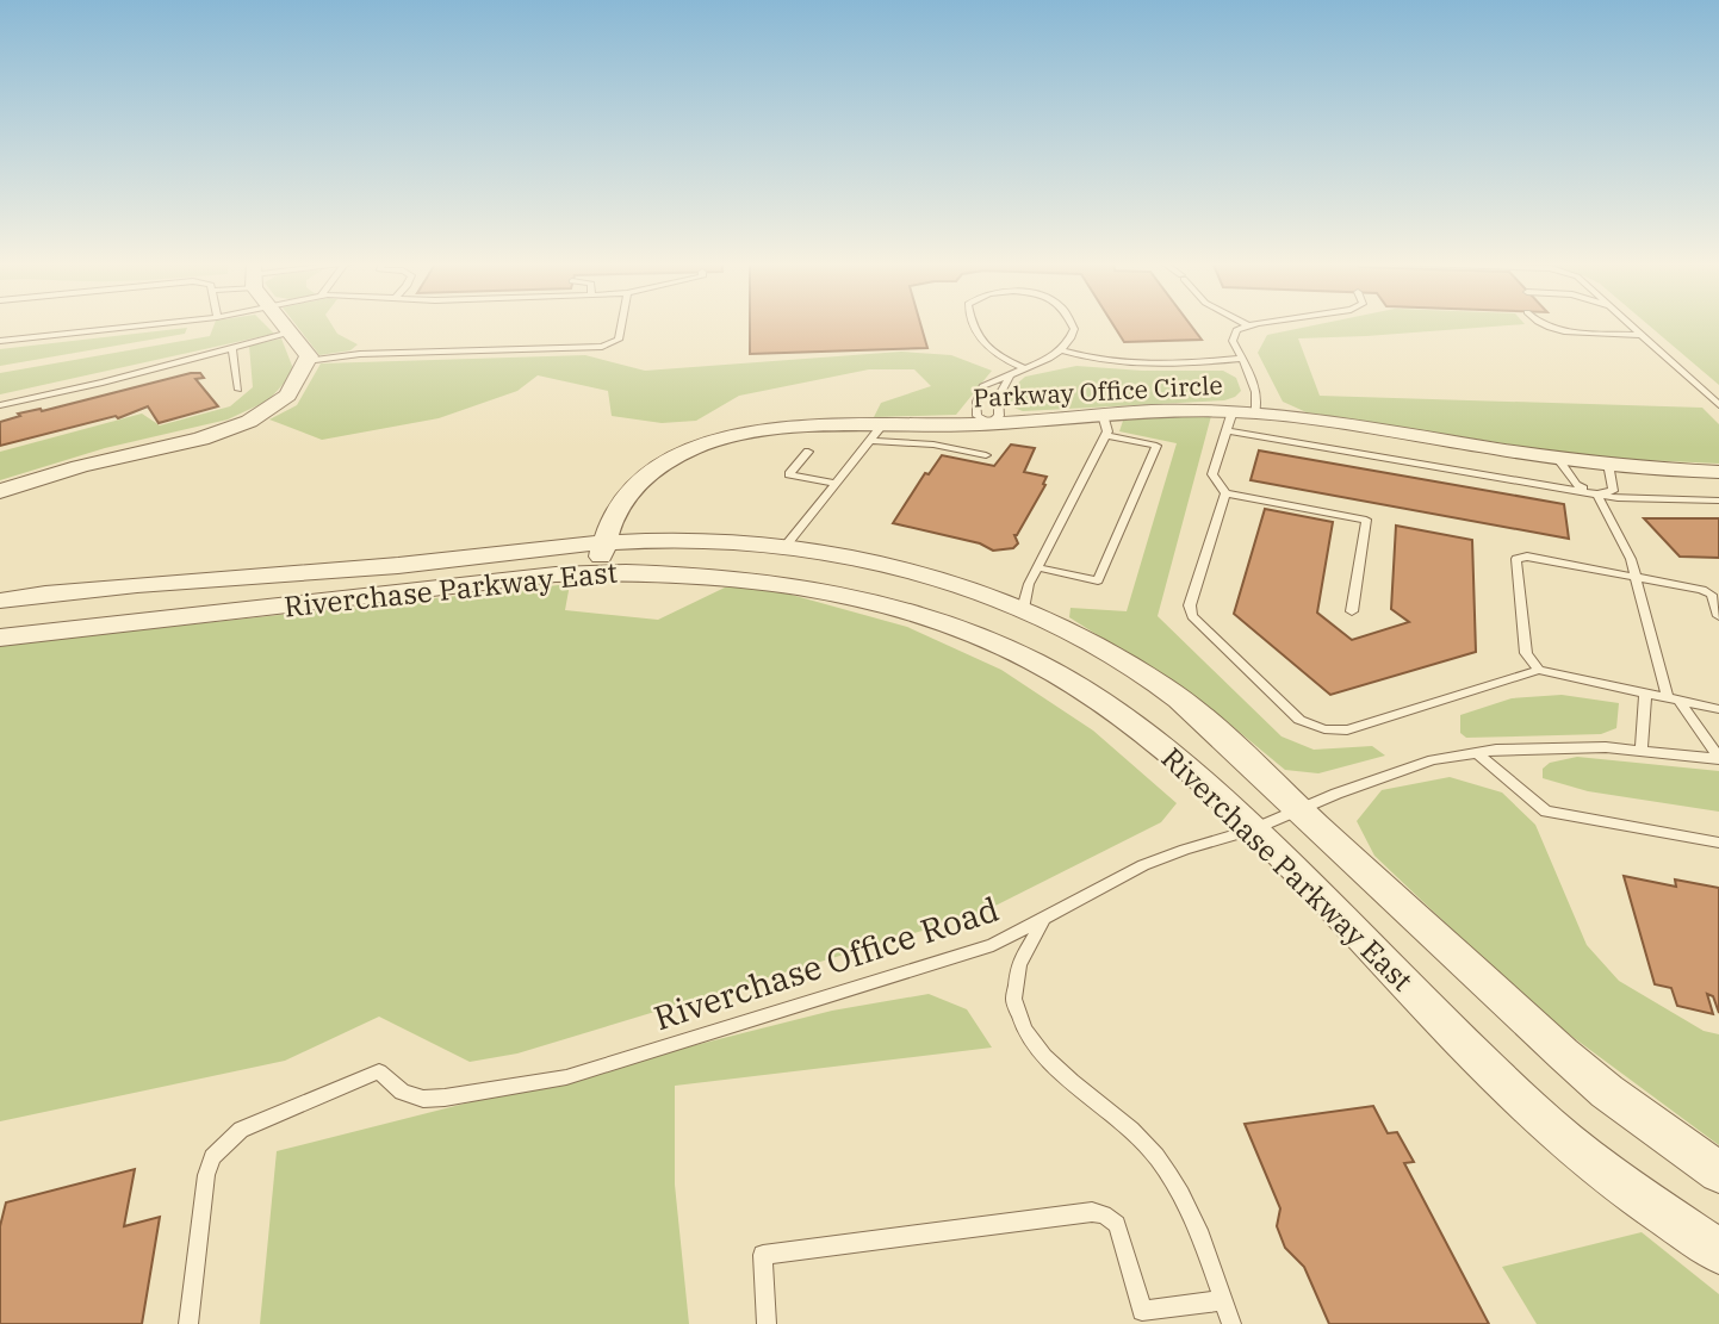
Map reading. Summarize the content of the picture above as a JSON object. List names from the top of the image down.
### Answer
{
  "streets": {
    "street": ["Parkway Office Circle", "Riverchase Parkway East"],
    "lane": ["Riverchase Office Road"]
  },
  "crossings": [
    ["Parkway Office Circle", "Riverchase Parkway East"],
    ["Riverchase Parkway East", "Riverchase Office Road"]
  ]
}
